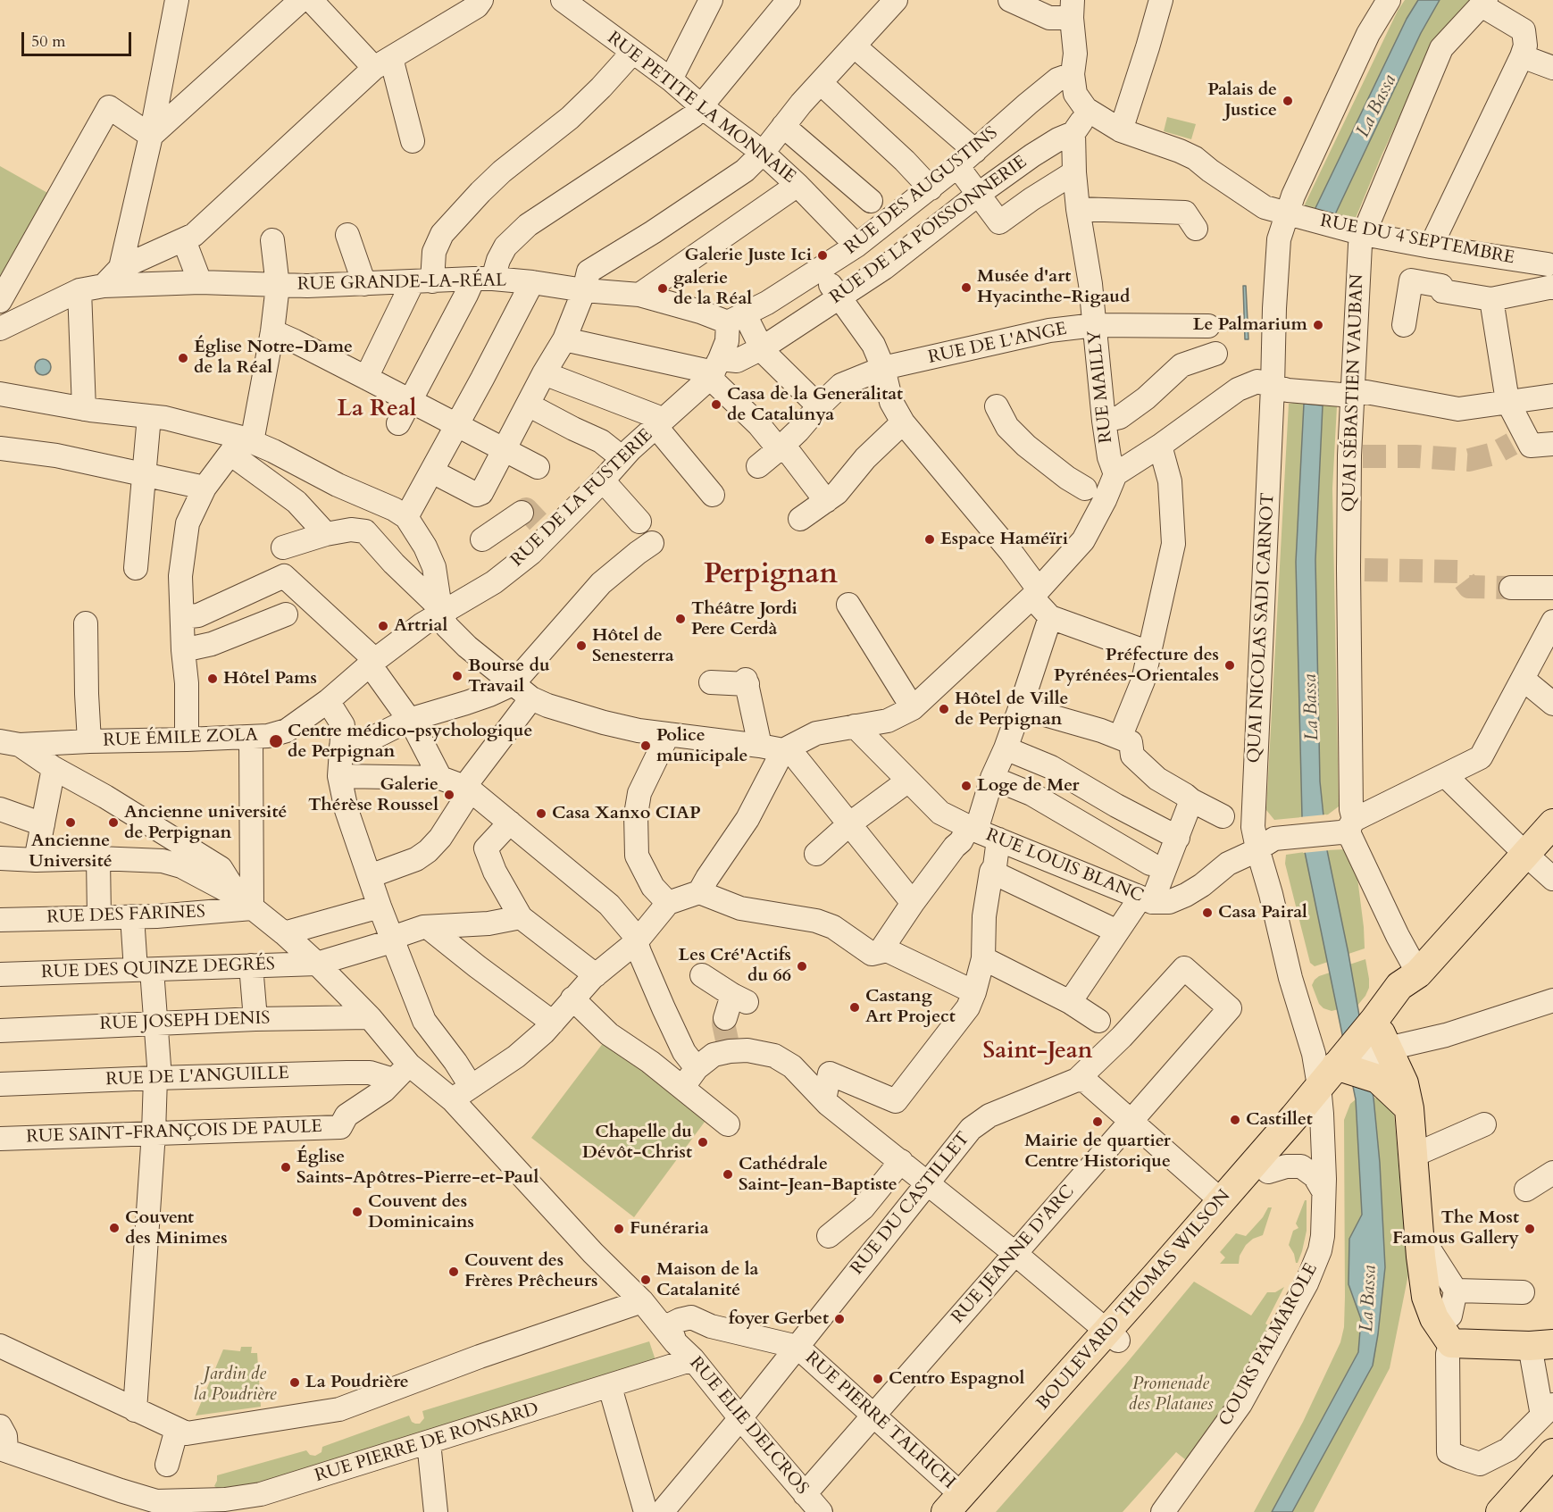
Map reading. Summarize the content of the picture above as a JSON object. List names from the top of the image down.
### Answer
{
  "streets": {
    "main road": ["BOULEVARD THOMAS WILSON"],
    "street": [
      "RUE PETITE LA MONNAIE",
      "RUE DES AUGUSTINS",
      "RUE DE LA POISSONNERIE",
      "RUE DU 4 SEPTEMBRE",
      "RUE GRANDE-LA-RÉAL",
      "RUE DE L'ANGE",
      "RUE MAILLY",
      "QUAI SÉBASTIEN VAUBAN",
      "RUE DE LA FUSTERIE",
      "QUAI NICOLAS SADI CARNOT",
      "RUE ÉMILE ZOLA",
      "RUE LOUIS BLANC",
      "RUE DES FARINES",
      "RUE DES QUINZE DEGRÉS",
      "RUE JOSEPH DENIS",
      "RUE DE L'ANGUILLE",
      "RUE SAINT-FRANÇOIS DE PAULE",
      "RUE DU CASTILLET",
      "RUE JEANNE D'ARC",
      "COURS PALMAROLE",
      "RUE PIERRE TALRICH",
      "RUE ELIE DELCROS",
      "RUE PIERRE DE RONSARD"
    ]
  },
  "crossings": [
    ["RUE PETITE LA MONNAIE", "RUE DES AUGUSTINS"],
    ["RUE DES AUGUSTINS", "RUE GRANDE-LA-RÉAL"],
    ["RUE DE LA POISSONNERIE", "RUE MAILLY"],
    ["RUE DE LA POISSONNERIE", "RUE DE LA FUSTERIE"],
    ["RUE DU 4 SEPTEMBRE", "QUAI SÉBASTIEN VAUBAN"],
    ["RUE DU 4 SEPTEMBRE", "QUAI NICOLAS SADI CARNOT"],
    ["RUE DE L'ANGE", "RUE MAILLY"],
    ["RUE DE LA FUSTERIE", "RUE ÉMILE ZOLA"],
    ["QUAI NICOLAS SADI CARNOT", "BOULEVARD THOMAS WILSON"],
    ["QUAI NICOLAS SADI CARNOT", "COURS PALMAROLE"],
    ["RUE DE L'ANGUILLE", "RUE SAINT-FRANÇOIS DE PAULE"],
    ["RUE DE L'ANGUILLE", "RUE ELIE DELCROS"],
    ["RUE SAINT-FRANÇOIS DE PAULE", "RUE ELIE DELCROS"],
    ["RUE DU CASTILLET", "RUE JEANNE D'ARC"],
    ["RUE DU CASTILLET", "RUE PIERRE TALRICH"],
    ["RUE DU CASTILLET", "RUE ELIE DELCROS"],
    ["RUE JEANNE D'ARC", "RUE PIERRE TALRICH"],
    ["RUE JEANNE D'ARC", "RUE ELIE DELCROS"],
    ["BOULEVARD THOMAS WILSON", "COURS PALMAROLE"],
    ["BOULEVARD THOMAS WILSON", "RUE PIERRE TALRICH"],
    ["RUE ELIE DELCROS", "RUE PIERRE DE RONSARD"]
  ],
  "districts": ["La Real", "Perpignan", "Saint-Jean"],
  "water": ["La Bassa"],
  "parks": ["Jardin de la Poudrière", "Promenade des Platanes"],
  "places": [
    "Palais de Justice",
    "Galerie Juste Ici",
    "Musée d'art Hyacinthe-Rigaud",
    "galerie de la Réal",
    "Le Palmarium",
    "Église Notre-Dame de la Réal",
    "Casa de la Generalitat de Catalunya",
    "Espace Haméïri",
    "Théâtre Jordi Pere Cerdà",
    "Artrial",
    "Hôtel de Senesterra",
    "Préfecture des Pyrénées-Orientales",
    "Bourse du Travail",
    "Hôtel Pams",
    "Hôtel de Ville de Perpignan",
    "Centre médico-psychologique de Perpignan",
    "Police municipale",
    "Loge de Mer",
    "Galerie Thérèse Roussel",
    "Casa Xanxo CIAP",
    "Ancienne Université",
    "Ancienne université de Perpignan",
    "Casa Pairal",
    "Les Cré'Actifs du 66",
    "Castang Art Project",
    "Castillet",
    "Mairie de quartier Centre Historique",
    "Chapelle du Dévôt-Christ",
    "Église Saints-Apôtres-Pierre-et-Paul",
    "Cathédrale Saint-Jean-Baptiste",
    "Couvent des Dominicains",
    "Couvent des Minimes",
    "Funéraria",
    "The Most Famous Gallery",
    "Couvent des Frères Prêcheurs",
    "Maison de la Catalanité",
    "foyer Gerbet",
    "Centro Espagnol",
    "La Poudrière"
  ],
  "scale_bar": "50 m"
}
